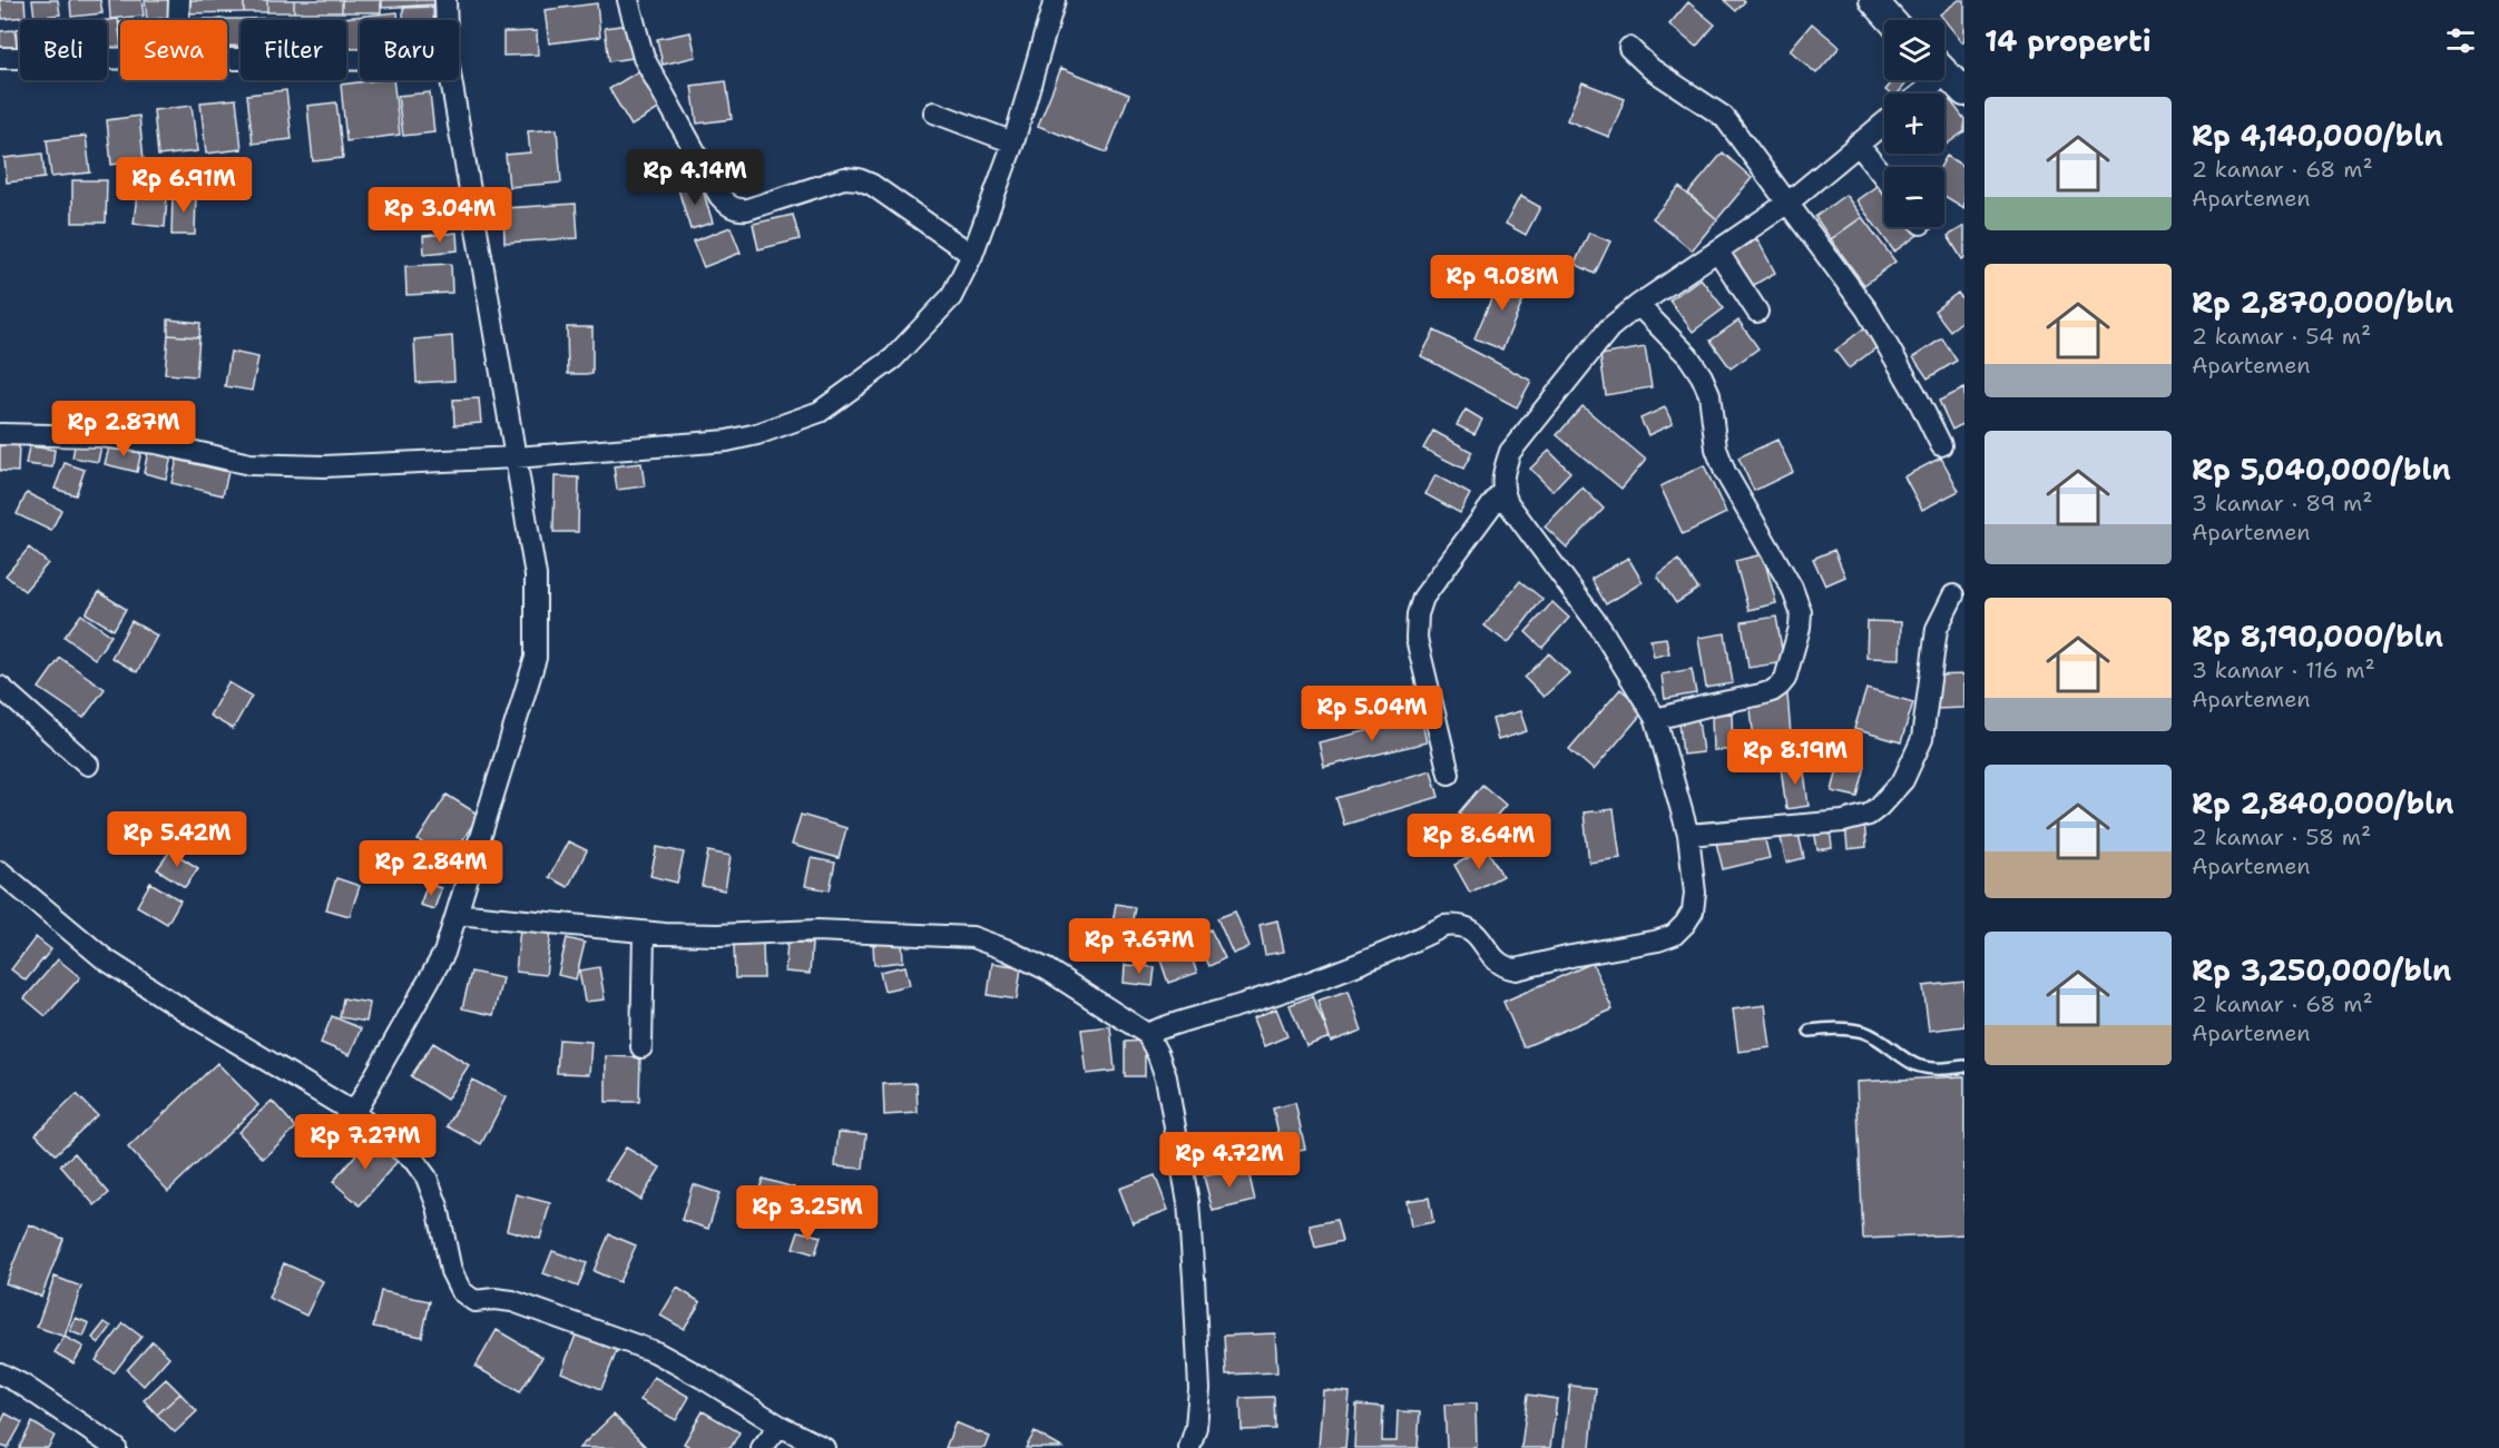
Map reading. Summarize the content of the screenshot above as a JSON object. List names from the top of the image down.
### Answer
{
  "page": {
    "heading": "14 properti",
    "map_buttons": ["+", "−"],
    "chip": [
      "Beli",
      "Sewa",
      "Filter",
      "Baru"
    ],
    "list": [
      {
        "name": "Rp 4,140,000/bln",
        "note": "2 kamar · 68 m² · Apartemen"
      },
      {
        "name": "Rp 2,870,000/bln",
        "note": "2 kamar · 54 m² · Apartemen"
      },
      {
        "name": "Rp 5,040,000/bln",
        "note": "3 kamar · 89 m² · Apartemen"
      },
      {
        "name": "Rp 8,190,000/bln",
        "note": "3 kamar · 116 m² · Apartemen"
      },
      {
        "name": "Rp 2,840,000/bln",
        "note": "2 kamar · 58 m² · Apartemen"
      },
      {
        "name": "Rp 3,250,000/bln",
        "note": "2 kamar · 68 m² · Apartemen"
      }
    ],
    "price": [
      "Rp 4.14M",
      "Rp 6.91M",
      "Rp 3.04M",
      "Rp 9.08M",
      "Rp 2.87M",
      "Rp 5.04M",
      "Rp 8.19M",
      "Rp 5.42M",
      "Rp 8.64M",
      "Rp 2.84M",
      "Rp 7.67M",
      "Rp 7.27M",
      "Rp 4.72M",
      "Rp 3.25M"
    ]
  }
}
